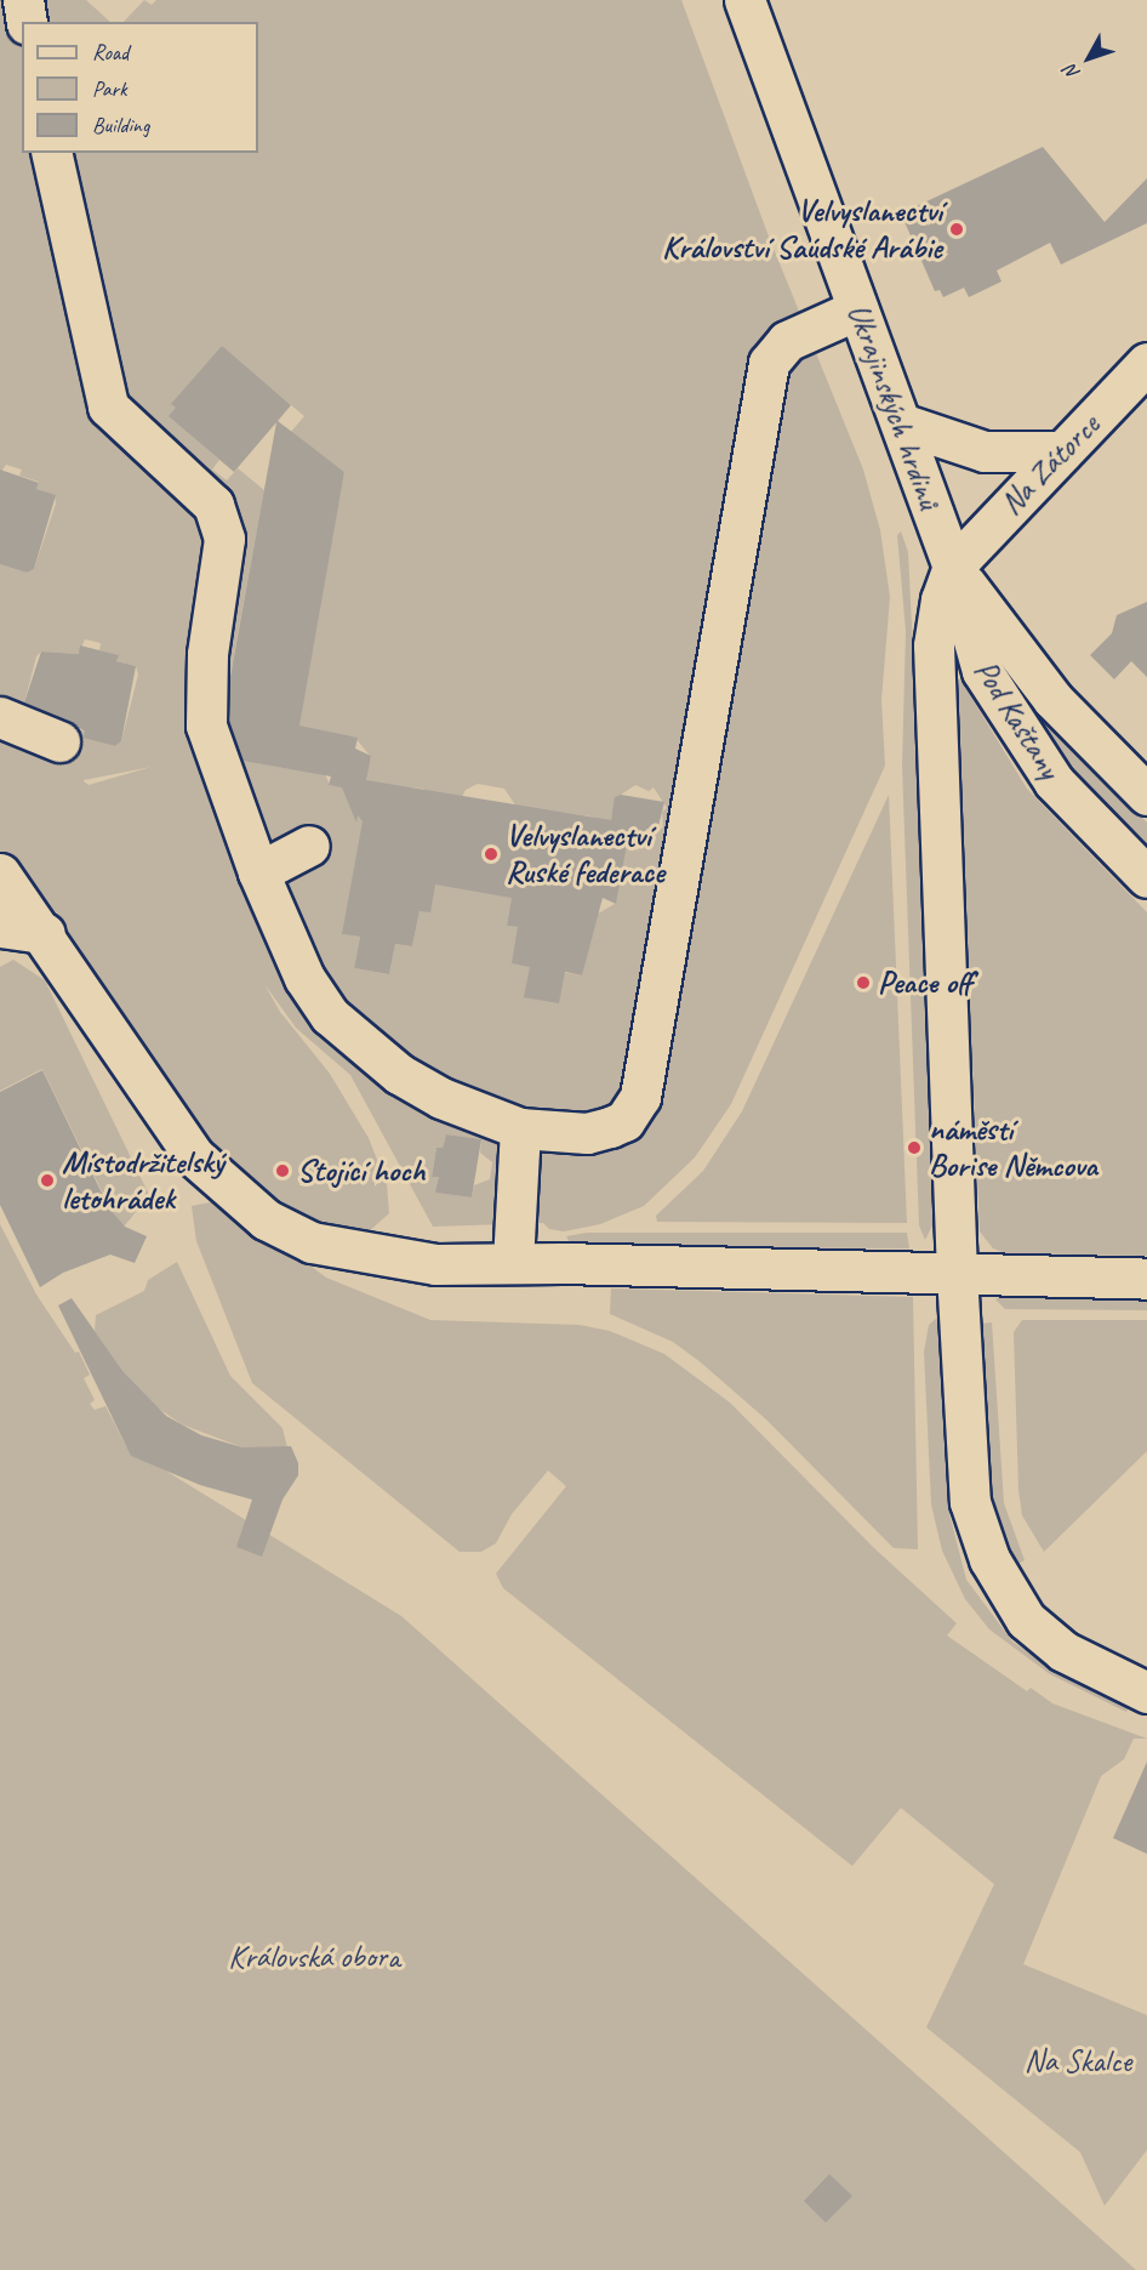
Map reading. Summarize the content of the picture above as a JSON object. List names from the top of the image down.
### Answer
{
  "streets": {
    "street": ["Ukrajinských hrdinů", "Na Zátorce", "Pod Kaštany"]
  },
  "crossings": [
    ["Ukrajinských hrdinů", "Na Zátorce"],
    ["Ukrajinských hrdinů", "Pod Kaštany"],
    ["Na Zátorce", "Pod Kaštany"]
  ],
  "parks": ["Královská obora", "Na Skalce"],
  "places": [
    "Velvyslanectví Království Saúdské Arábie",
    "Velvyslanectví Ruské federace",
    "Peace off",
    "náměstí Borise Němcova",
    "Stojící hoch",
    "Místodržitelský letohrádek"
  ],
  "legend": ["Road", "Park", "Building"],
  "north": "bottom left"
}
